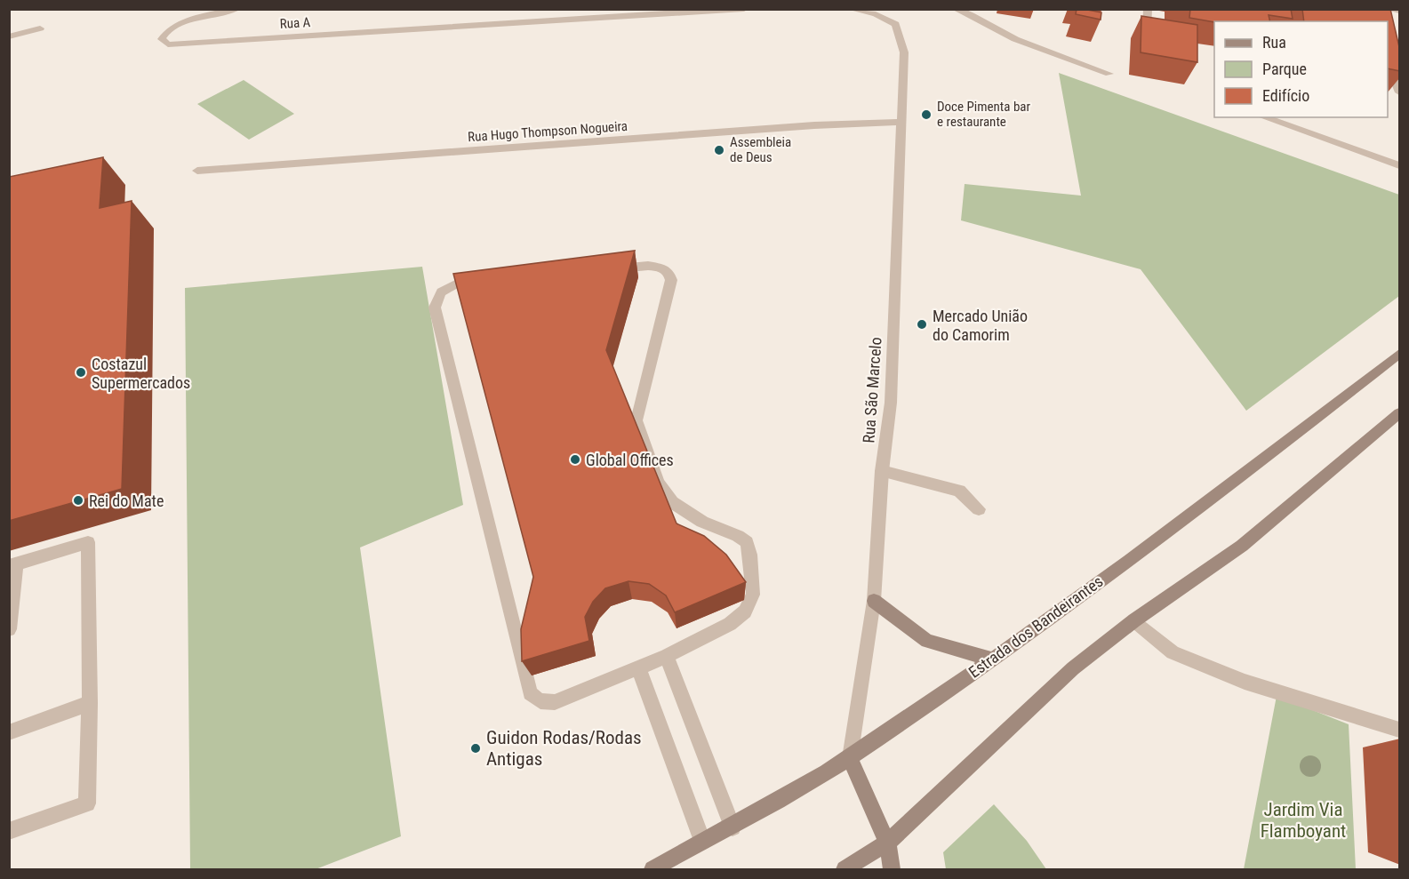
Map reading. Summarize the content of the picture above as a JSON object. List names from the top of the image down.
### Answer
{
  "streets": {
    "main road": ["Estrada dos Bandeirantes"],
    "street": ["Rua A", "Rua Hugo Thompson Nogueira", "Rua São Marcelo"]
  },
  "crossings": [
    ["Rua Hugo Thompson Nogueira", "Rua São Marcelo"],
    ["Rua São Marcelo", "Estrada dos Bandeirantes"]
  ],
  "parks": ["Jardim Via Flamboyant"],
  "places": [
    "Doce Pimenta bar e restaurante",
    "Assembleia de Deus",
    "Mercado União do Camorim",
    "Costazul Supermercados",
    "Global Offices",
    "Rei do Mate",
    "Guidon Rodas/Rodas Antigas"
  ],
  "legend": ["Rua", "Parque", "Edifício"]
}
